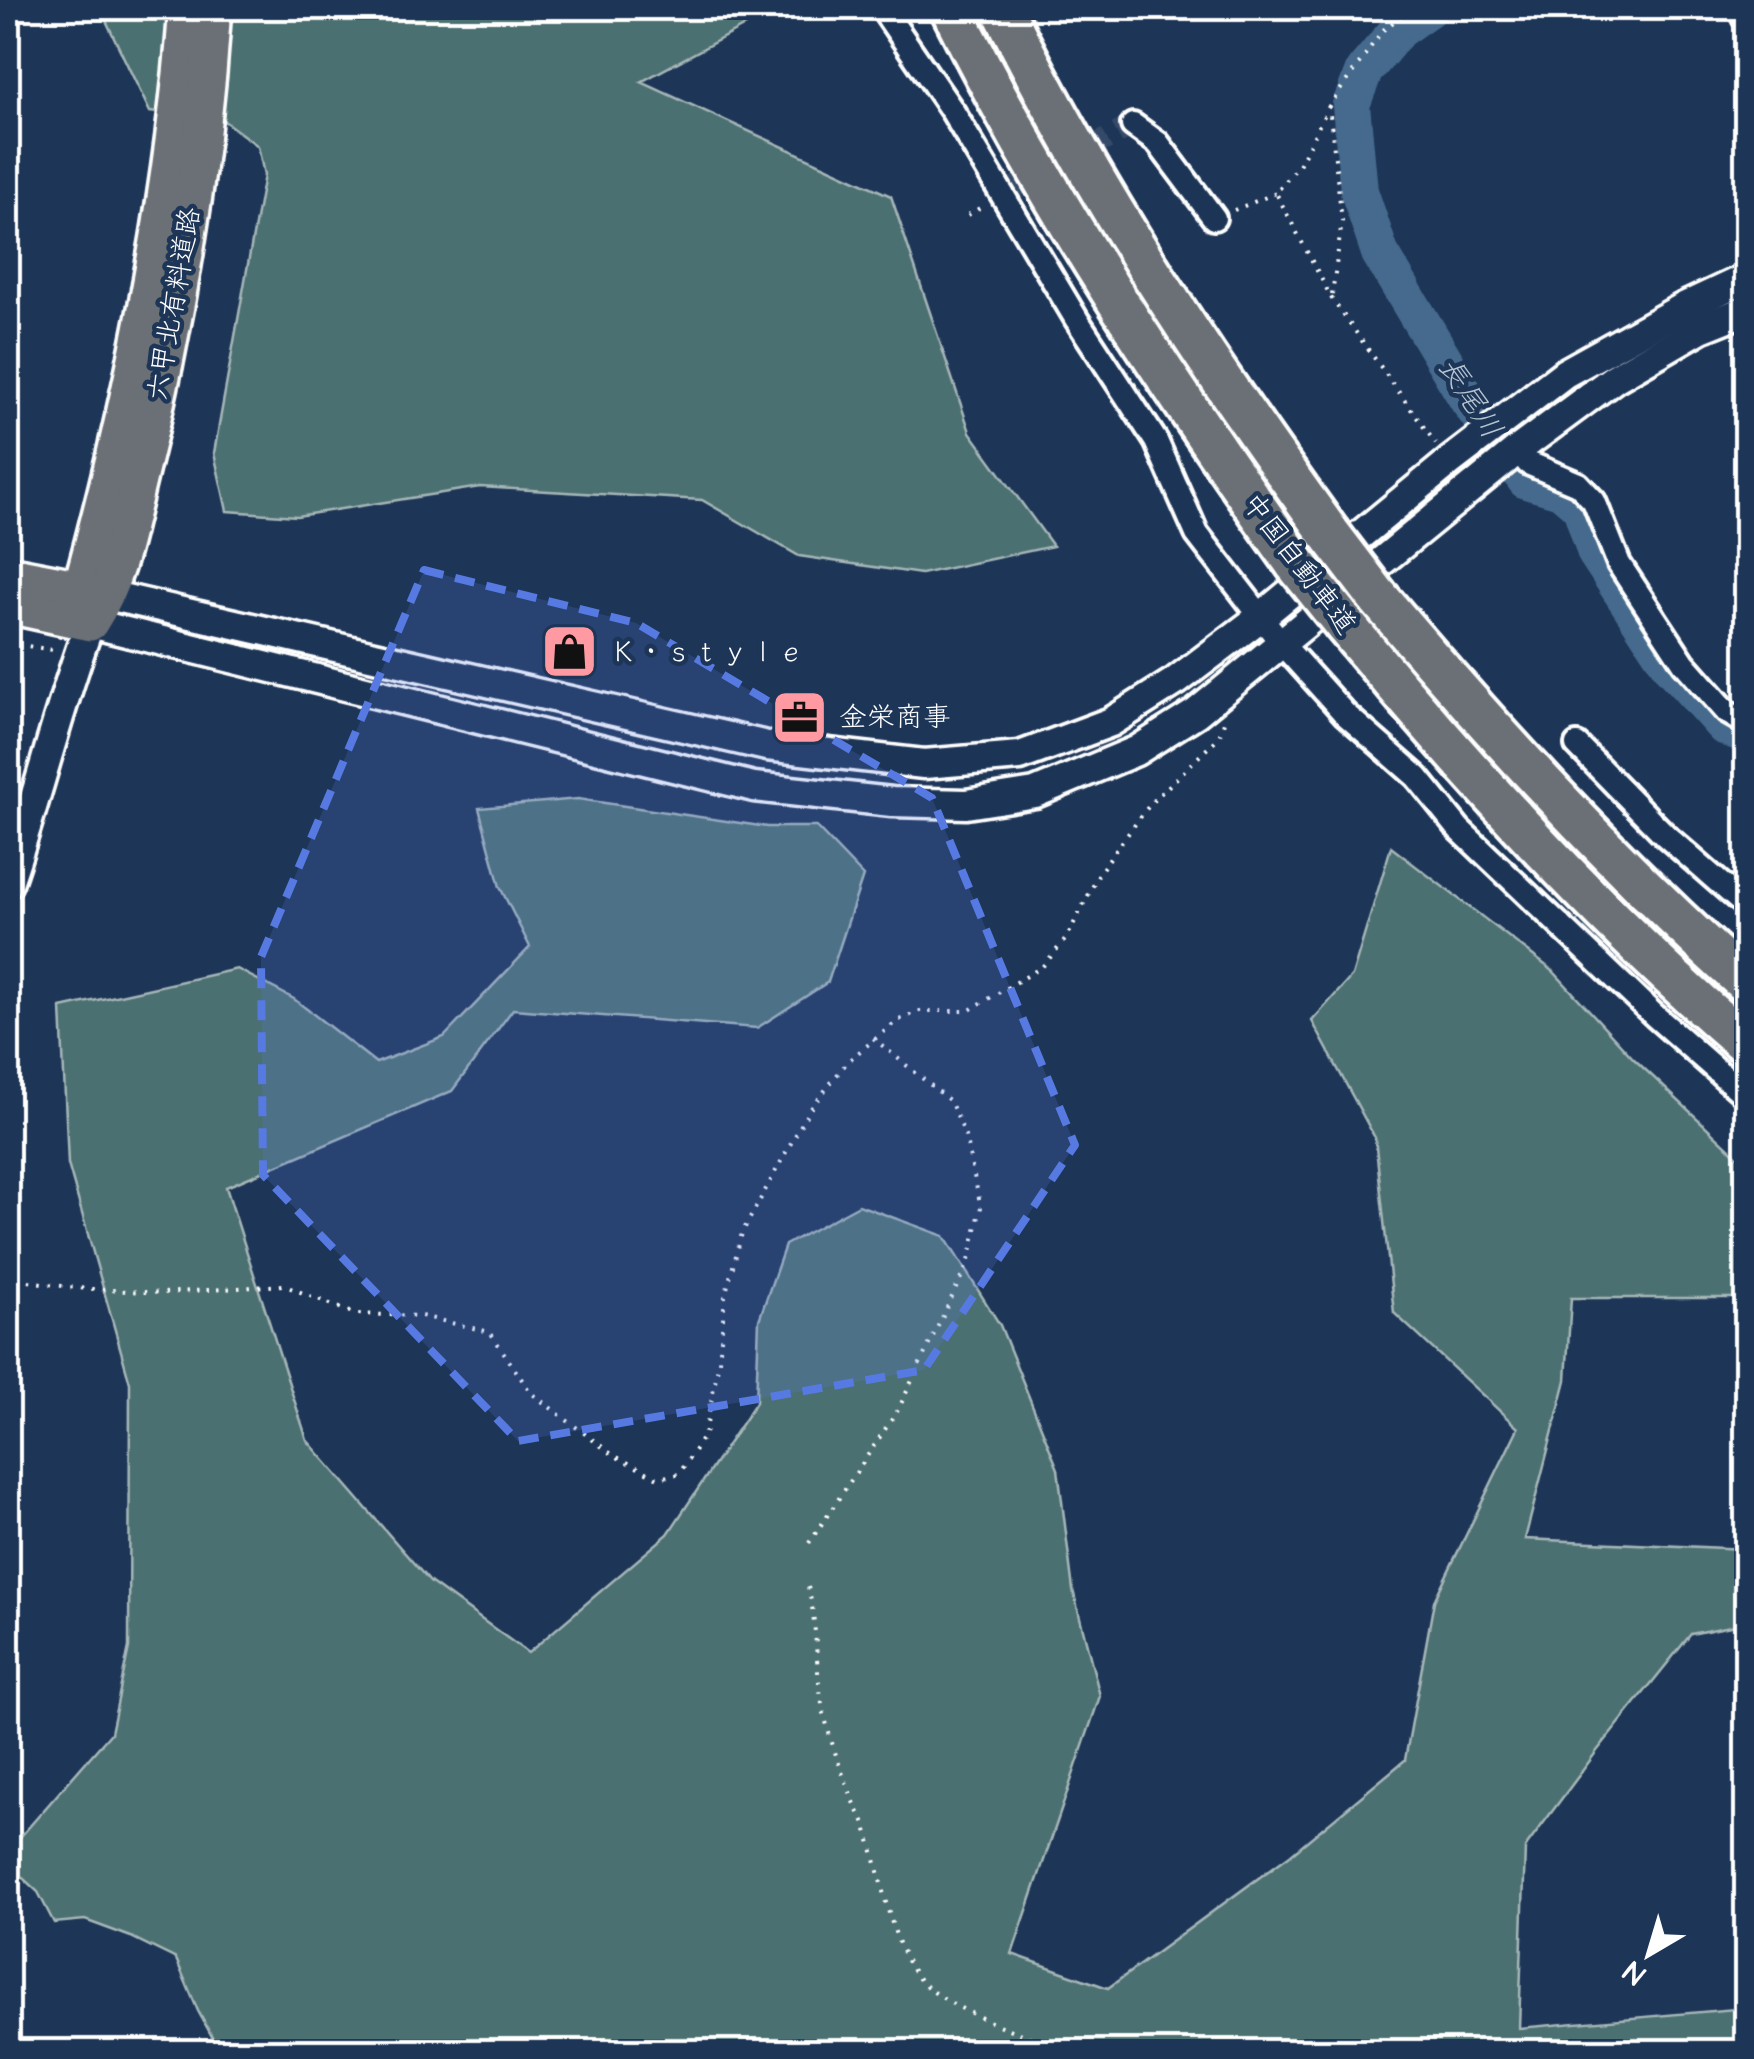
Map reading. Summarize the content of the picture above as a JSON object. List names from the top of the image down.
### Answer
{
  "streets": {
    "highway": ["中国自動車道"],
    "main road": ["六甲北有料道路"]
  },
  "water": ["長尾川"],
  "places": {
    "shop": ["Ｋ・ｓｔｙｌｅ"],
    "office": ["金栄商事"]
  },
  "north": "bottom left"
}
